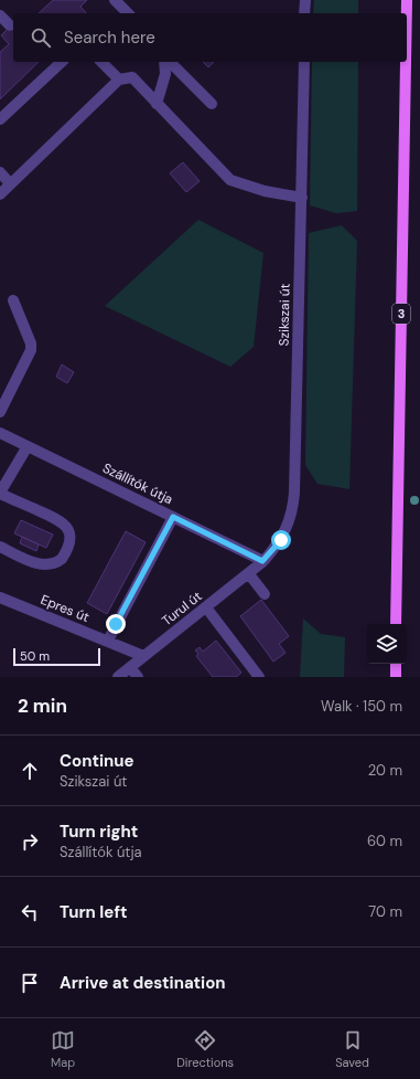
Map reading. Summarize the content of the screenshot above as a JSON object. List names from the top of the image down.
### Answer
{
  "streets": {
    "main road": ["3"],
    "street": [
      "Szikszai út",
      "Szállítók útja",
      "Epres út",
      "Turul út"
    ]
  },
  "crossings": [
    ["Szikszai út", "Szállítók útja"],
    ["Szikszai út", "Turul út"],
    ["Szállítók útja", "Turul út"],
    ["Epres út", "Turul út"]
  ],
  "scale_bar": "50 m",
  "page": {
    "search": "Search here",
    "scale": "50 m",
    "heading": ["2 min", "Walk · 150 m"],
    "list": [
      ["Continue", "Szikszai út", "20 m"],
      ["Turn right", "Szállítók útja", "60 m"],
      ["Turn left", "70 m"],
      "Arrive at destination"
    ],
    "nav": ["Map", "Directions", "Saved"]
  }
}
